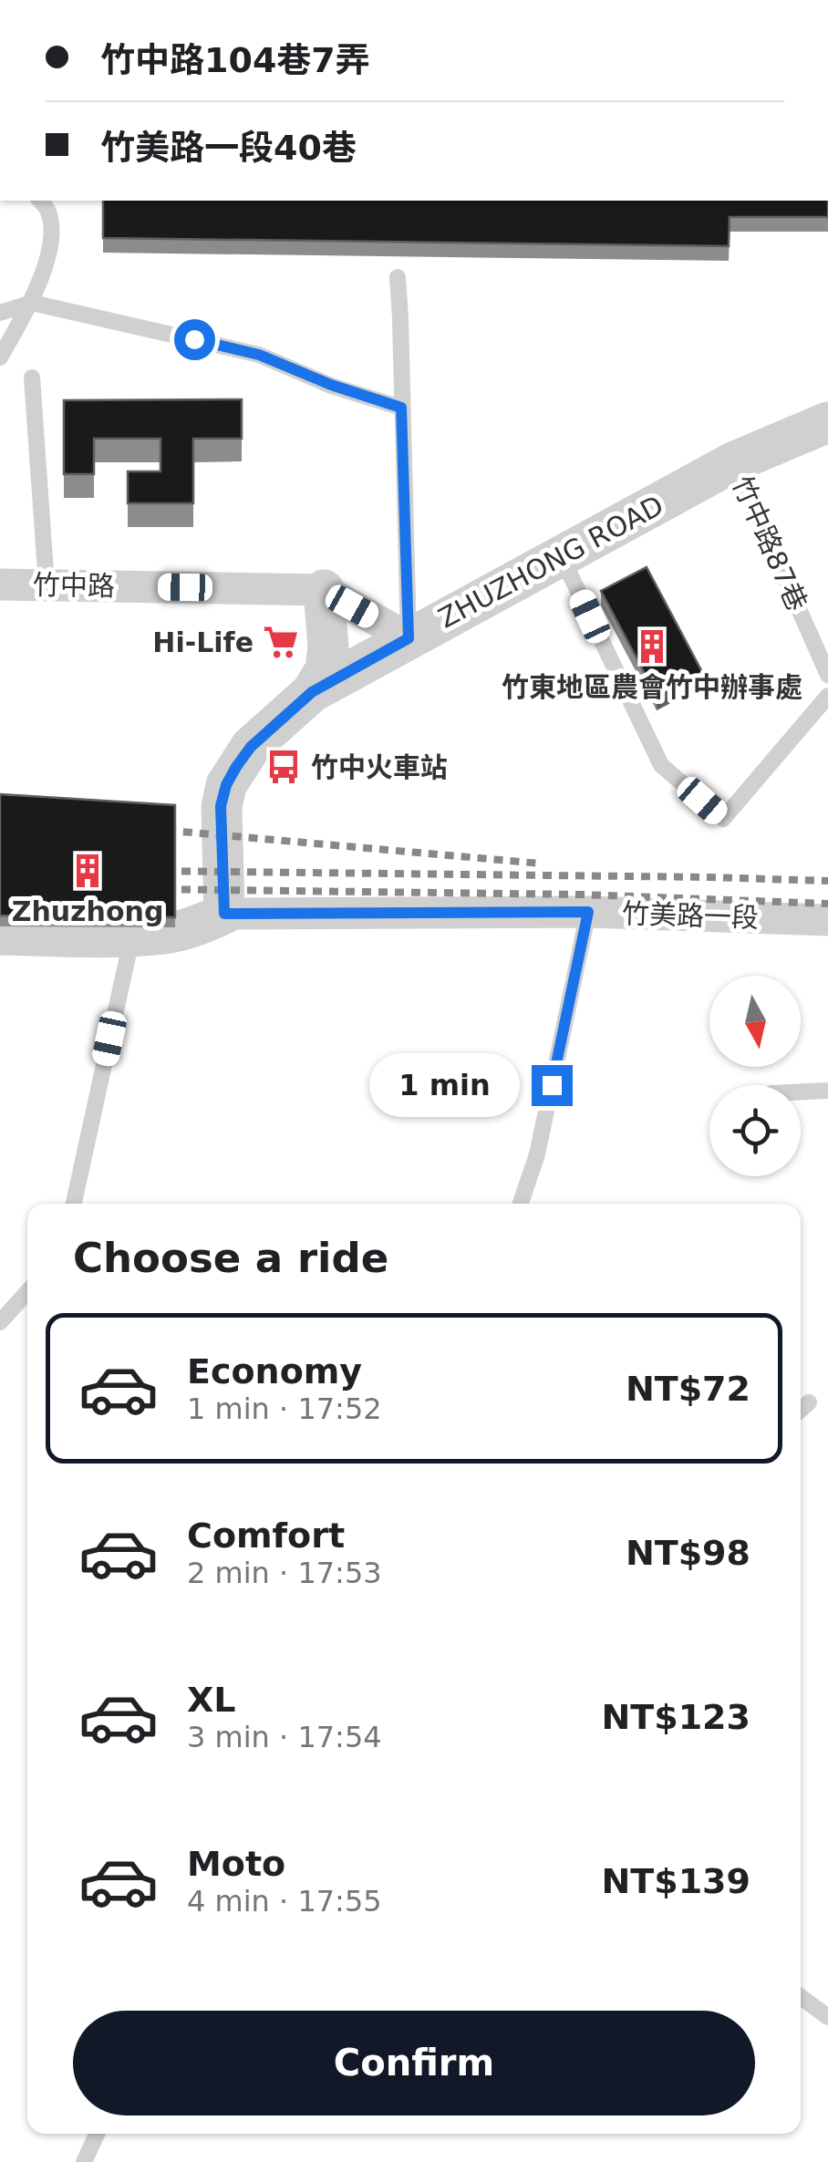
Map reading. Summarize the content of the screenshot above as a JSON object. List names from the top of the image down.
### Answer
{
  "streets": {
    "street": ["ZHUZHONG ROAD", "竹中路", "竹美路一段"],
    "lane": ["竹中路87巷"]
  },
  "crossings": [
    ["竹中路87巷", "ZHUZHONG ROAD"],
    ["ZHUZHONG ROAD", "竹中路"],
    ["ZHUZHONG ROAD", "竹美路一段"]
  ],
  "places": {
    "supermarket": ["Hi-Life"],
    "building": ["竹東地區農會竹中辦事處", "Zhuzhong"],
    "bus stop": ["竹中火車站"]
  },
  "north": "bottom",
  "page": {
    "banner": ["竹中路104巷7弄", "竹美路一段40巷"],
    "bubble": "1 min",
    "heading": "Choose a ride",
    "list": [
      {
        "name": "Economy",
        "note": "1 min · 17:52",
        "value": "NT$72"
      },
      {
        "name": "Comfort",
        "note": "2 min · 17:53",
        "value": "NT$98"
      },
      {
        "name": "XL",
        "note": "3 min · 17:54",
        "value": "NT$123"
      },
      {
        "name": "Moto",
        "note": "4 min · 17:55",
        "value": "NT$139"
      }
    ],
    "buttons": "Confirm"
  }
}
